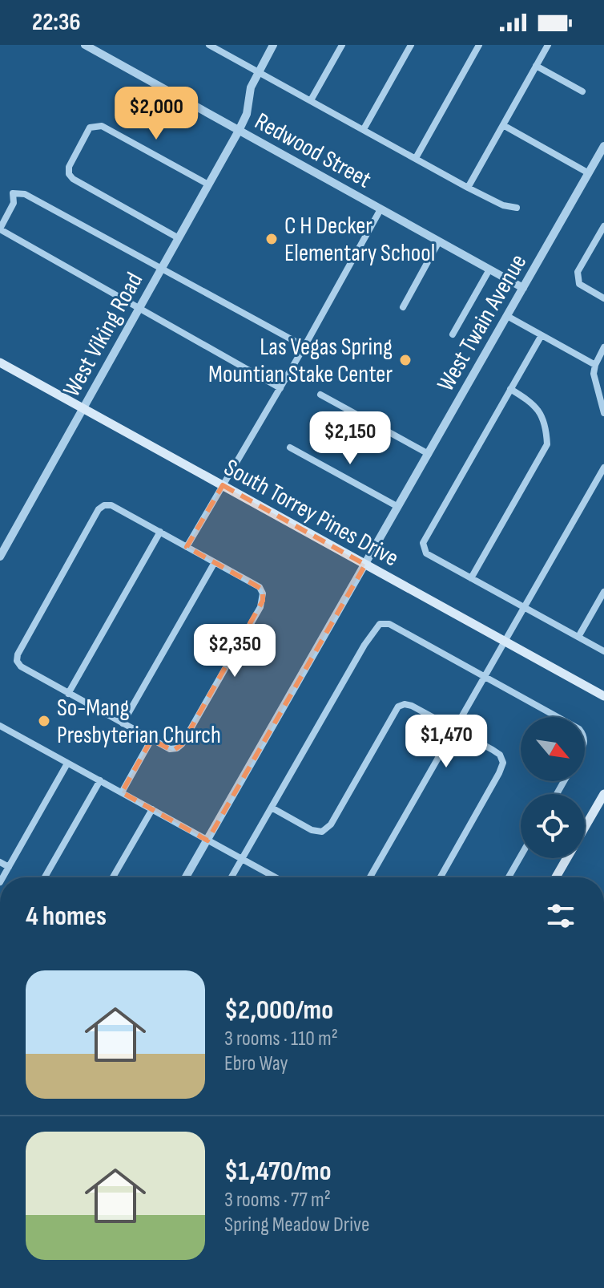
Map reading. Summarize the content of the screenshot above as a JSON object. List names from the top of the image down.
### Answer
{
  "streets": {
    "main road": ["South Torrey Pines Drive"],
    "street": ["Redwood Street", "West Twain Avenue", "West Viking Road"]
  },
  "crossings": [
    ["Redwood Street", "West Twain Avenue"],
    ["Redwood Street", "West Viking Road"],
    ["West Twain Avenue", "South Torrey Pines Drive"],
    ["West Viking Road", "South Torrey Pines Drive"]
  ],
  "places": ["C H Decker Elementary School", "Las Vegas Spring Mountian Stake Center", "So-Mang Presbyterian Church"],
  "north": "bottom right",
  "page": {
    "status": "22:36",
    "price": [
      "$2,000",
      "$2,150",
      "$2,350",
      "$1,470"
    ],
    "heading": "4 homes",
    "list": [
      {
        "name": "$2,000/mo",
        "note": "3 rooms · 110 m² · Ebro Way"
      },
      {
        "name": "$1,470/mo",
        "note": "3 rooms · 77 m² · Spring Meadow Drive"
      }
    ]
  }
}
